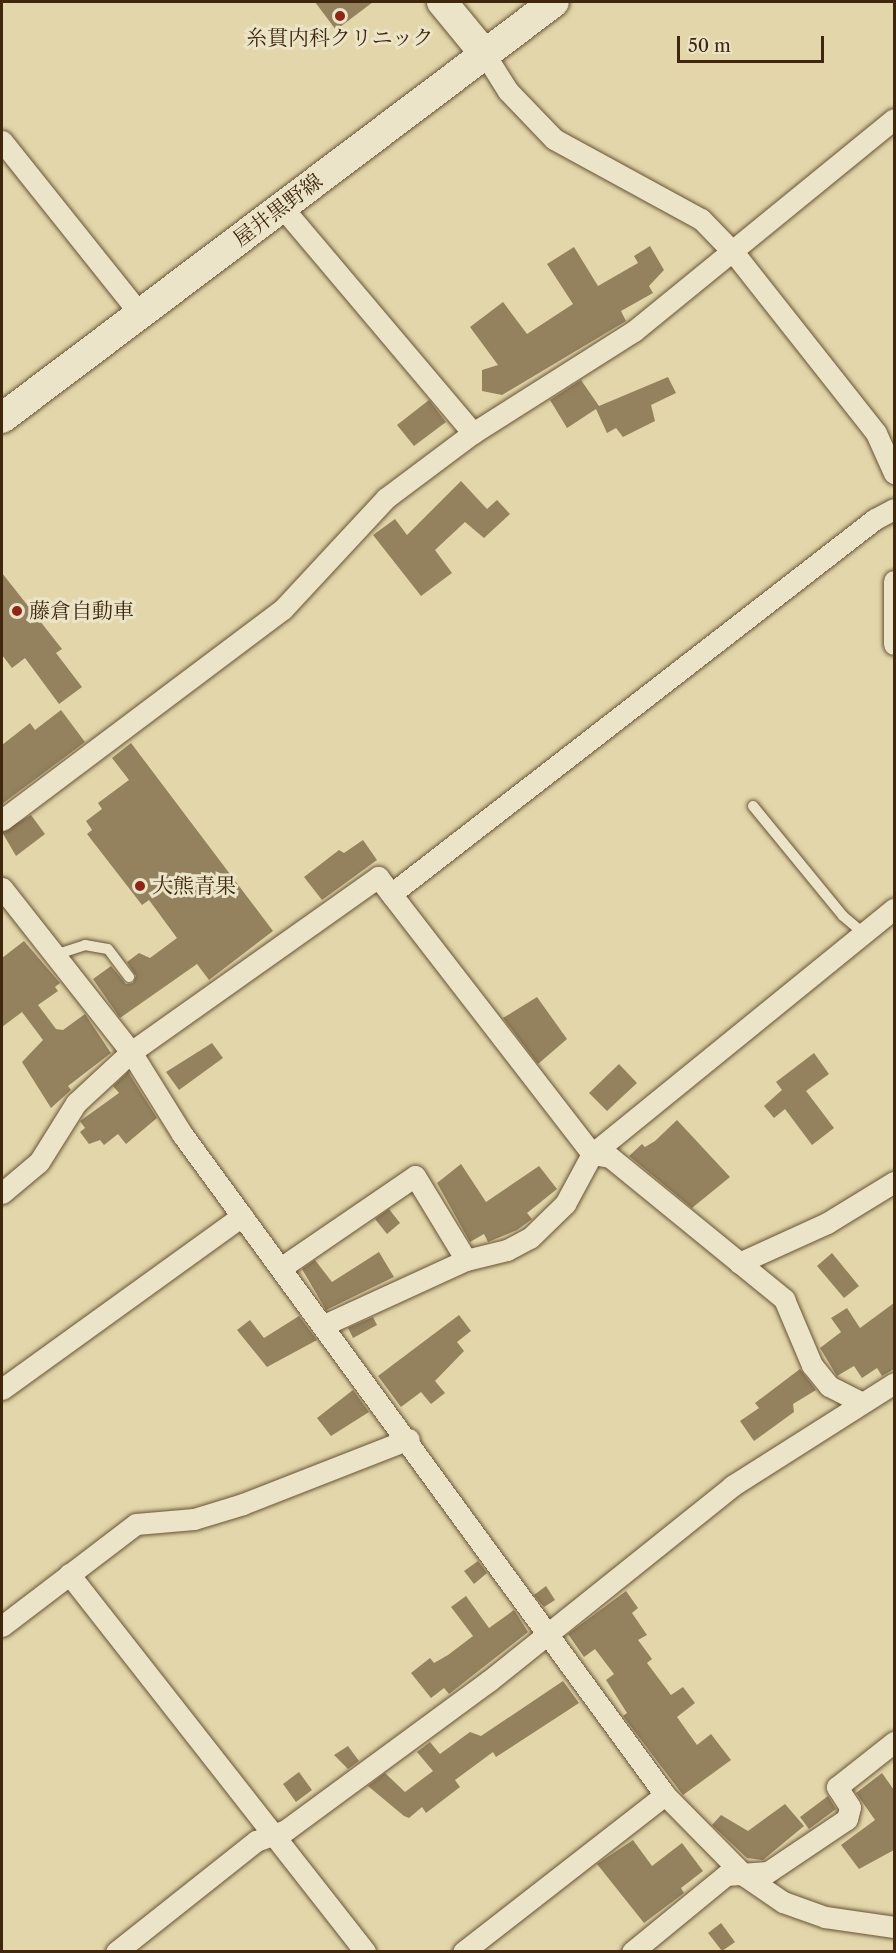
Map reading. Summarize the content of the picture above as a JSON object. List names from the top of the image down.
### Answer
{
  "streets": {
    "main road": ["屋井黒野線"]
  },
  "places": ["糸貫内科クリニック", "藤倉自動車", "大熊青果"],
  "scale_bar": "50 m"
}
